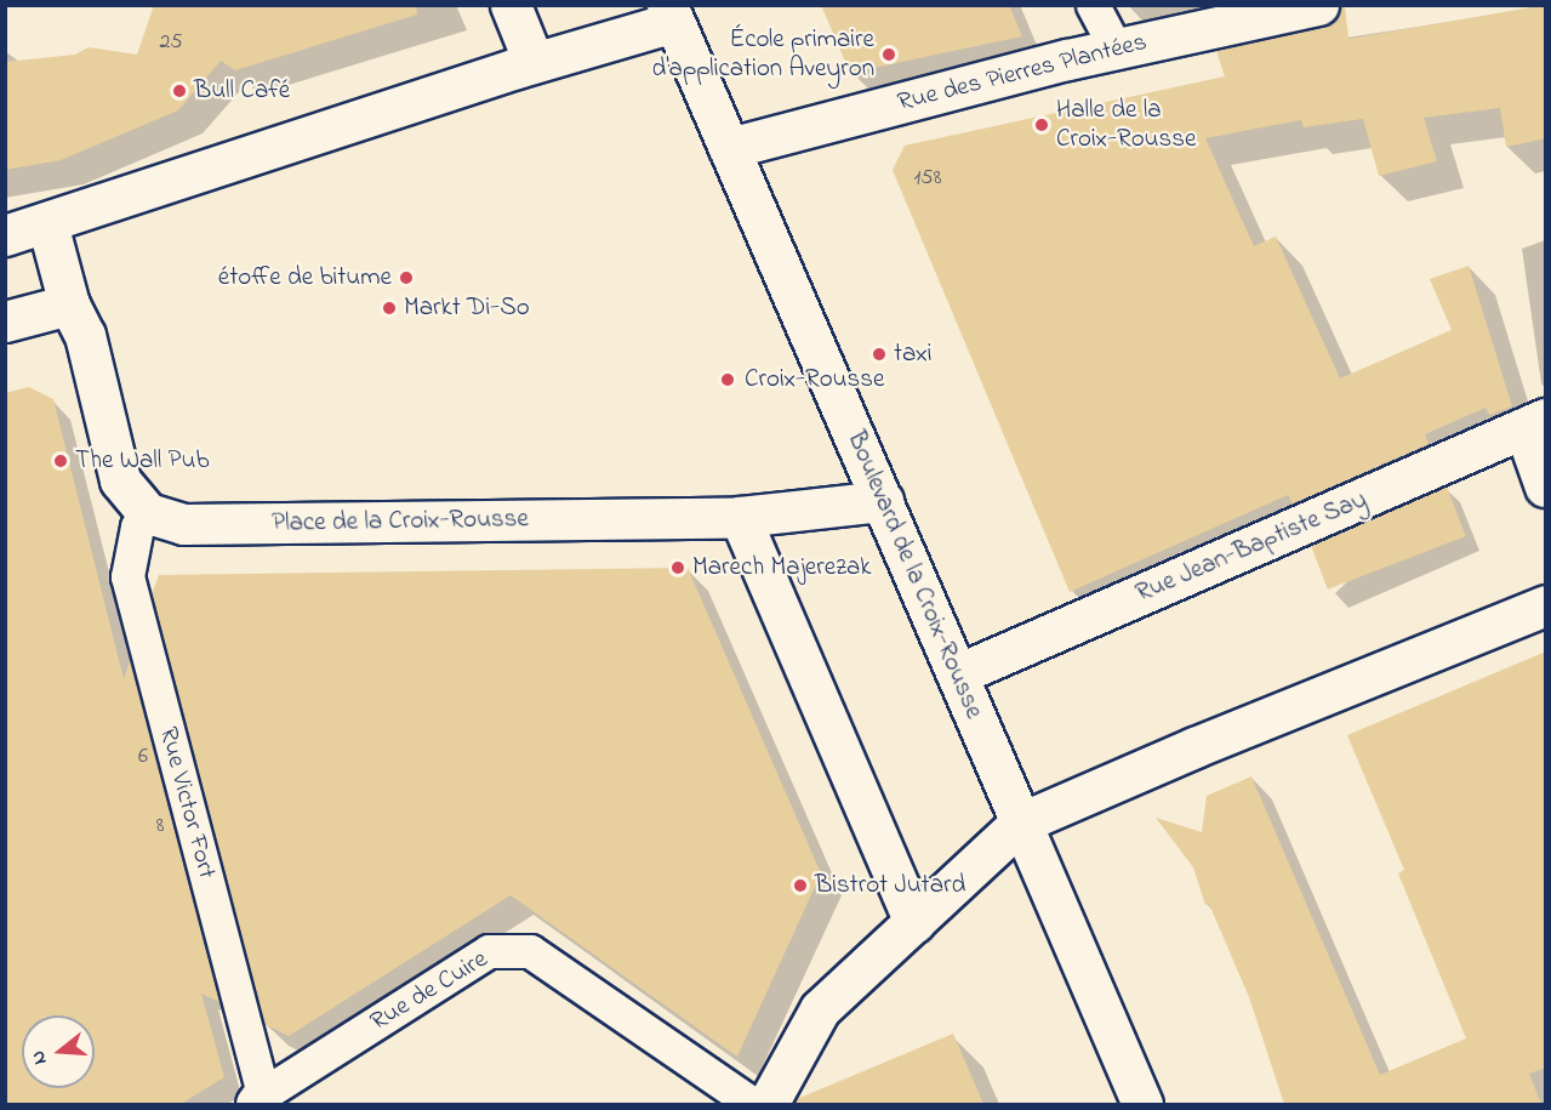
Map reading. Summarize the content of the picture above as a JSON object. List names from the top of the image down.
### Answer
{
  "streets": {
    "street": [
      "Rue des Pierres Plantées",
      "Place de la Croix-Rousse",
      "Rue Jean-Baptiste Say",
      "Boulevard de la Croix-Rousse",
      "Rue Victor Fort",
      "Rue de Cuire"
    ]
  },
  "crossings": [
    ["Rue des Pierres Plantées", "Boulevard de la Croix-Rousse"],
    ["Place de la Croix-Rousse", "Boulevard de la Croix-Rousse"],
    ["Place de la Croix-Rousse", "Rue Victor Fort"],
    ["Rue Jean-Baptiste Say", "Boulevard de la Croix-Rousse"],
    ["Rue Victor Fort", "Rue de Cuire"]
  ],
  "places": [
    "École primaire d'application Aveyron",
    "Bull Café",
    "Halle de la Croix-Rousse",
    "étoffe de bitume",
    "Markt Di-So",
    "taxi",
    "Croix-Rousse",
    "The Wall Pub",
    "Marech Majerezak",
    "Bistrot Jutard"
  ],
  "house_numbers": [
    "25",
    "158",
    "6",
    "8"
  ],
  "north": "left"
}
